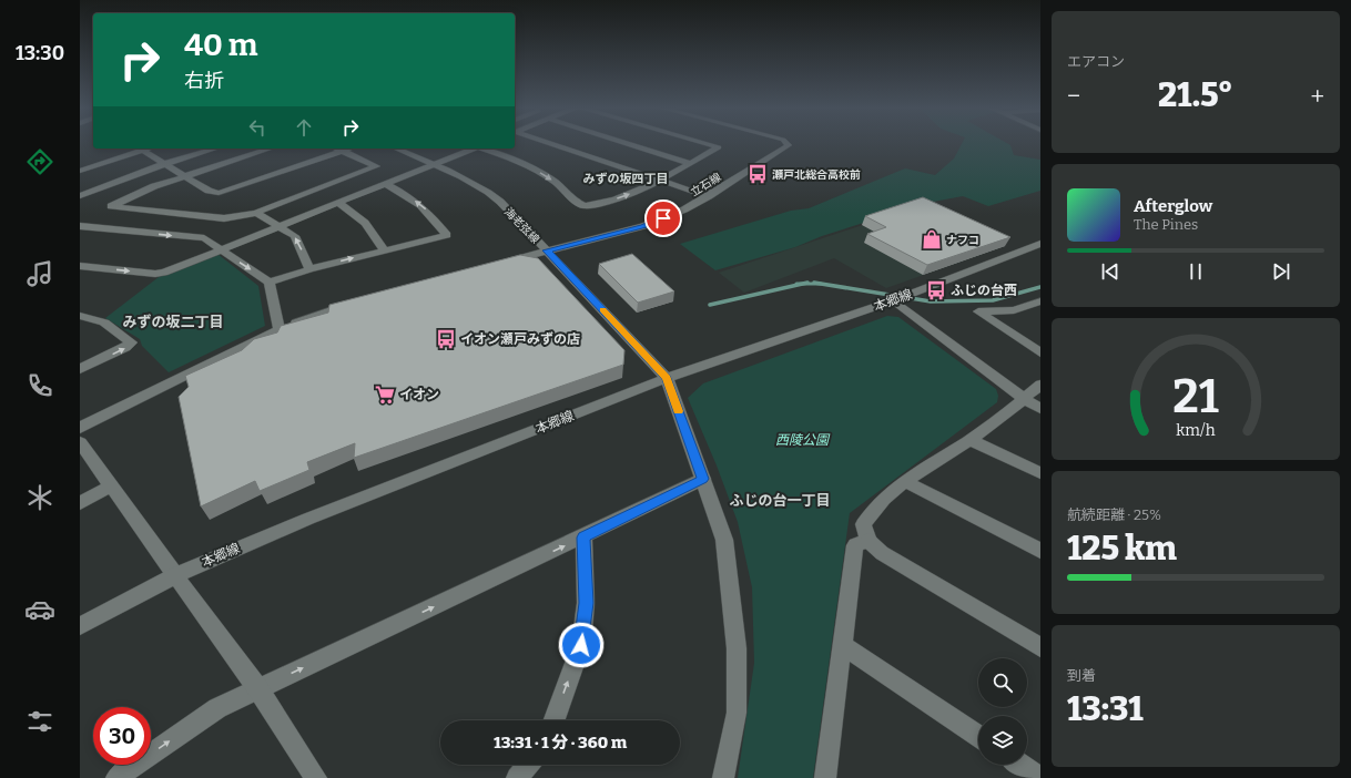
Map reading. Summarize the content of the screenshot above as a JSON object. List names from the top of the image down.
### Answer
{
  "streets": {
    "street": ["立石線", "海老弦線", "本郷線"]
  },
  "crossings": [
    ["立石線", "海老弦線"],
    ["海老弦線", "本郷線"]
  ],
  "districts": ["みずの坂四丁目", "みずの坂二丁目", "ふじの台一丁目"],
  "parks": ["西陵公園"],
  "places": {
    "bus stop": ["瀬戸北総合高校前", "ふじの台西", "イオン瀬戸みずの店"],
    "shop": ["ナフコ"],
    "supermarket": ["イオン"]
  },
  "page": {
    "tabs": "13:30",
    "tile": [
      "エアコン",
      ["航続距離 · 25%", "125 km"],
      ["到着", "13:31"]
    ],
    "turn": ["40 m", "右折"],
    "heat": ["−", "21.5°", "+"],
    "song": ["Afterglow", "The Pines"],
    "limit": "30",
    "trip": "13:31 · 1 分 · 360 m",
    "gauge": ["21", "km/h"]
  }
}
